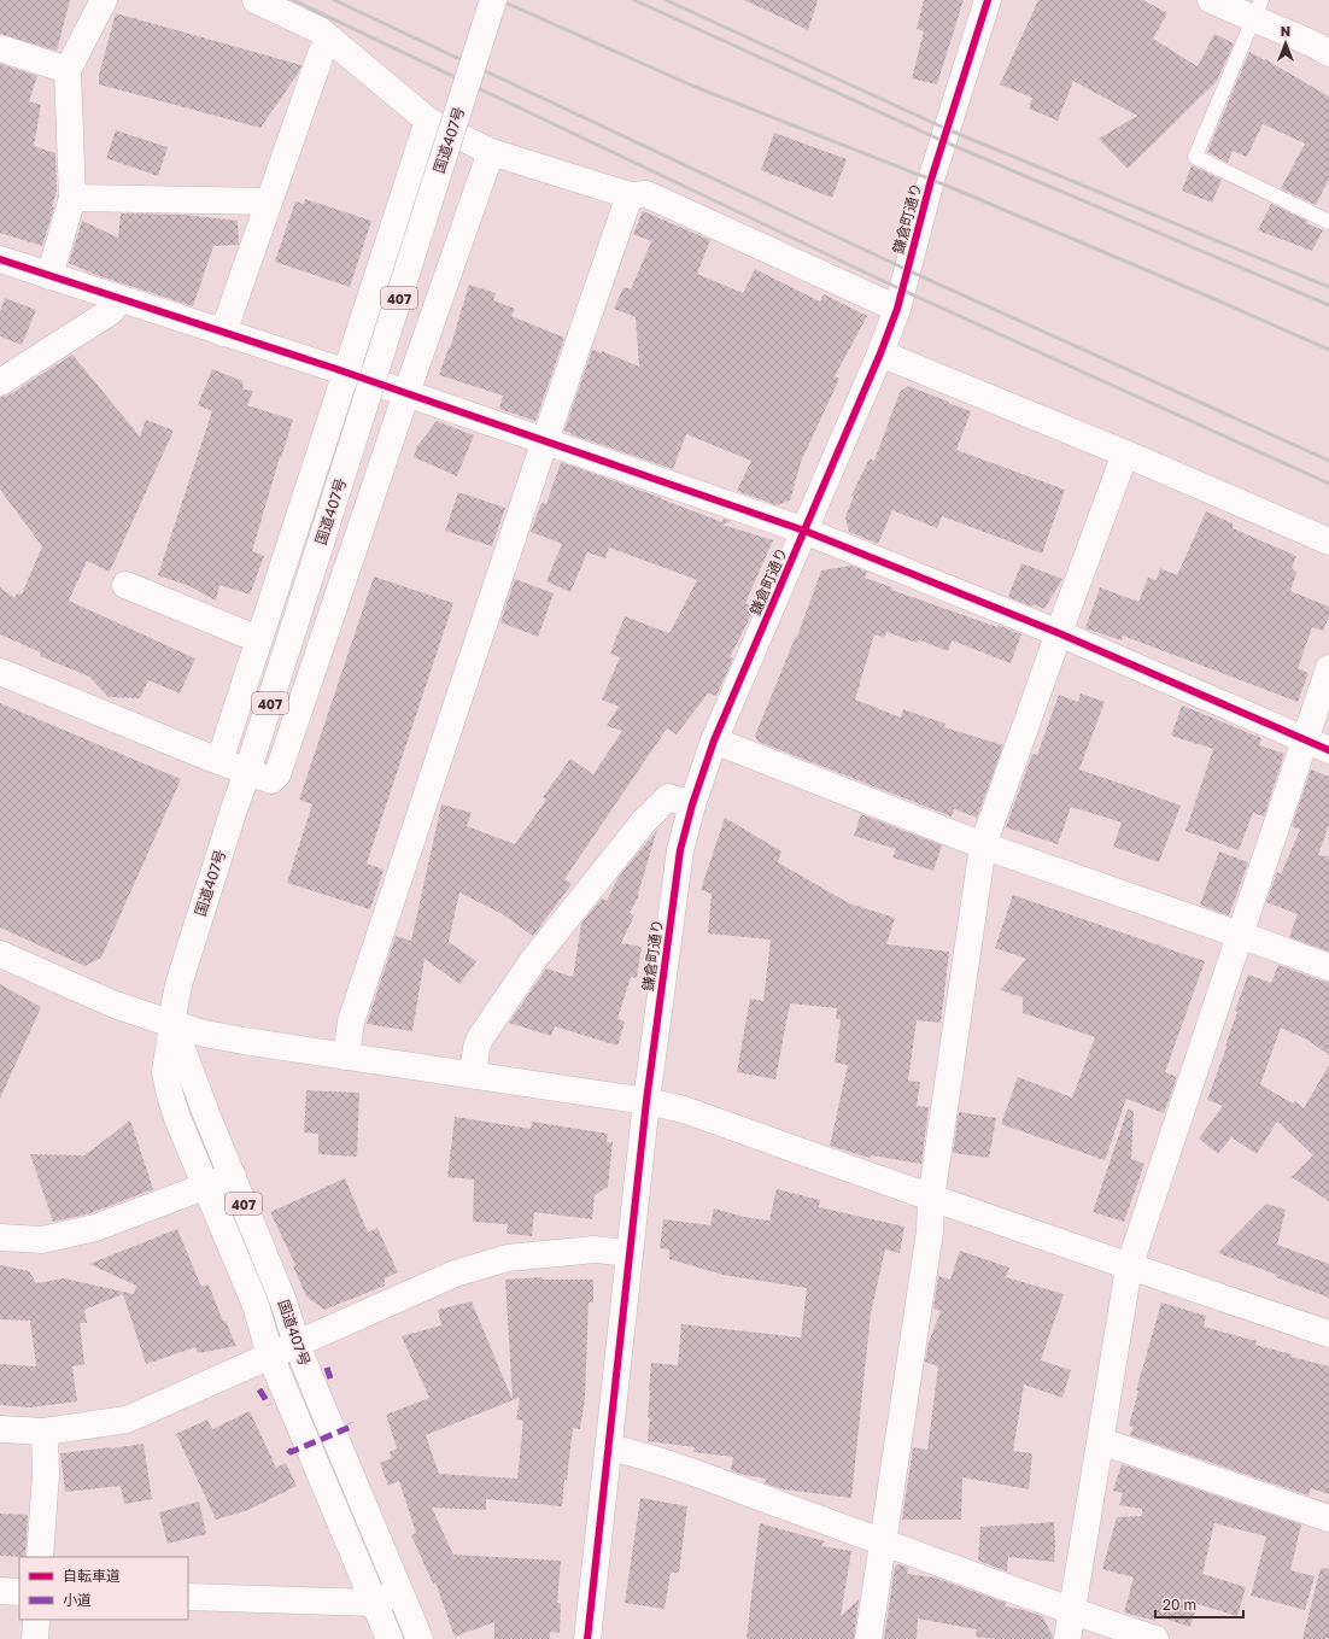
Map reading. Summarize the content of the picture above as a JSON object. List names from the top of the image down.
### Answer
{
  "streets": {
    "main road": ["国道407号", "鎌倉町通り", "407"]
  },
  "legend": ["自転車道", "小道"],
  "scale_bar": "20 m",
  "north": "top"
}
